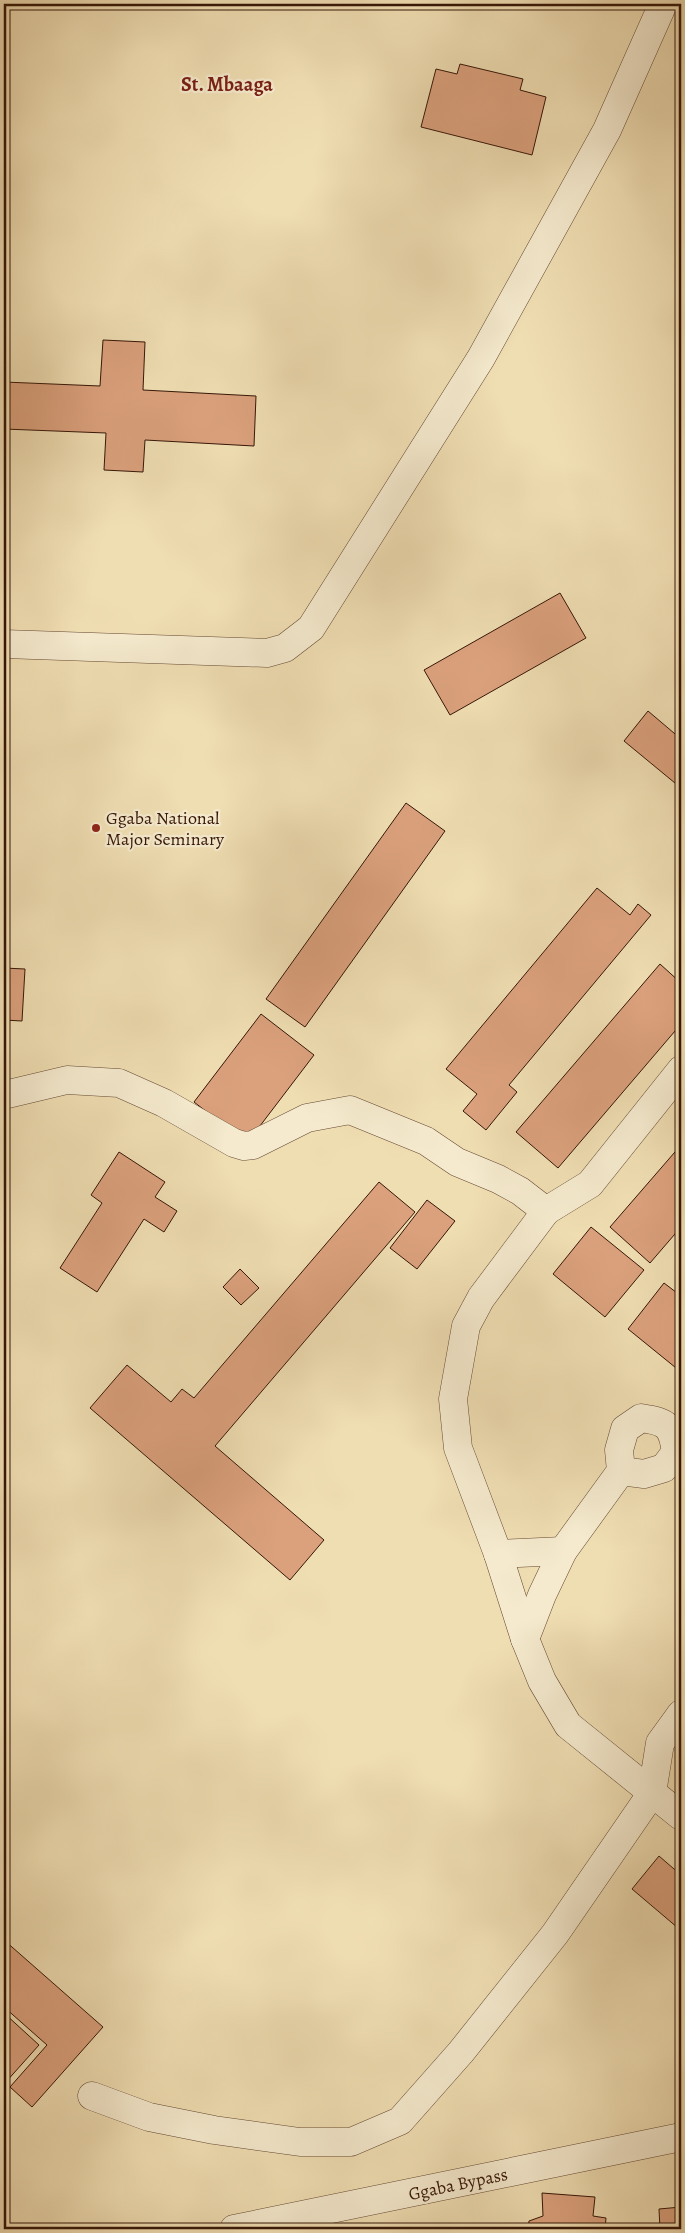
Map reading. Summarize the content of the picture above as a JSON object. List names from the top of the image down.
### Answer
{
  "streets": {
    "street": ["Ggaba Bypass"]
  },
  "districts": ["St. Mbaaga"],
  "places": ["Ggaba National Major Seminary"]
}
